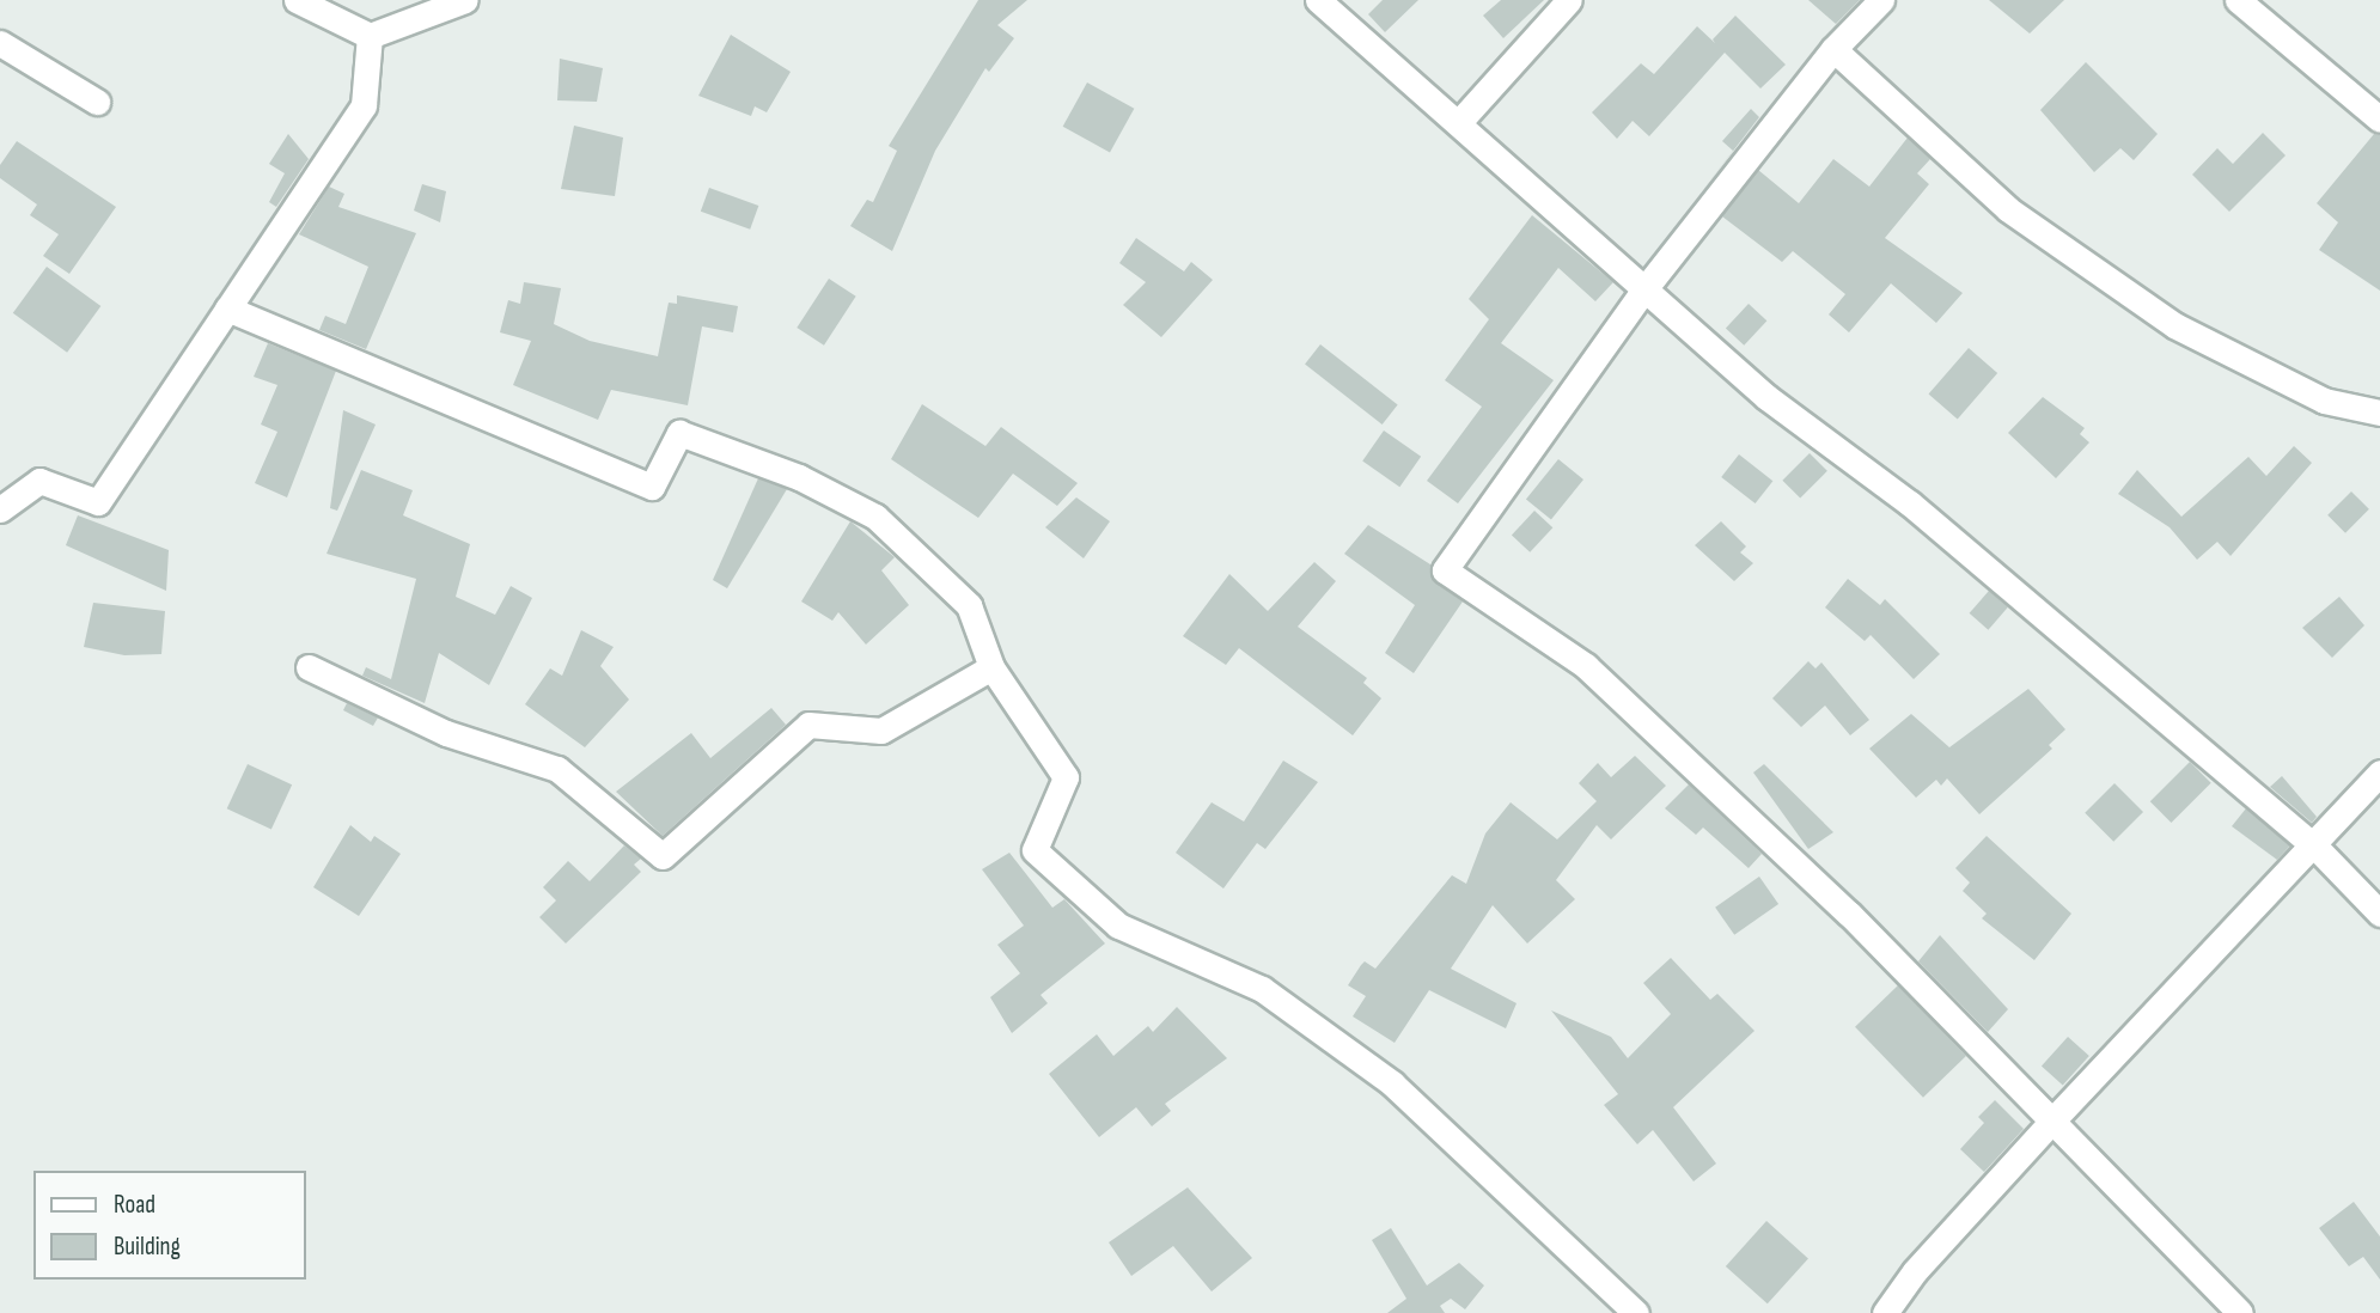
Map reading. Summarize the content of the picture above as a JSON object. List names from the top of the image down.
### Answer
{
  "legend": ["Road", "Building"]
}
